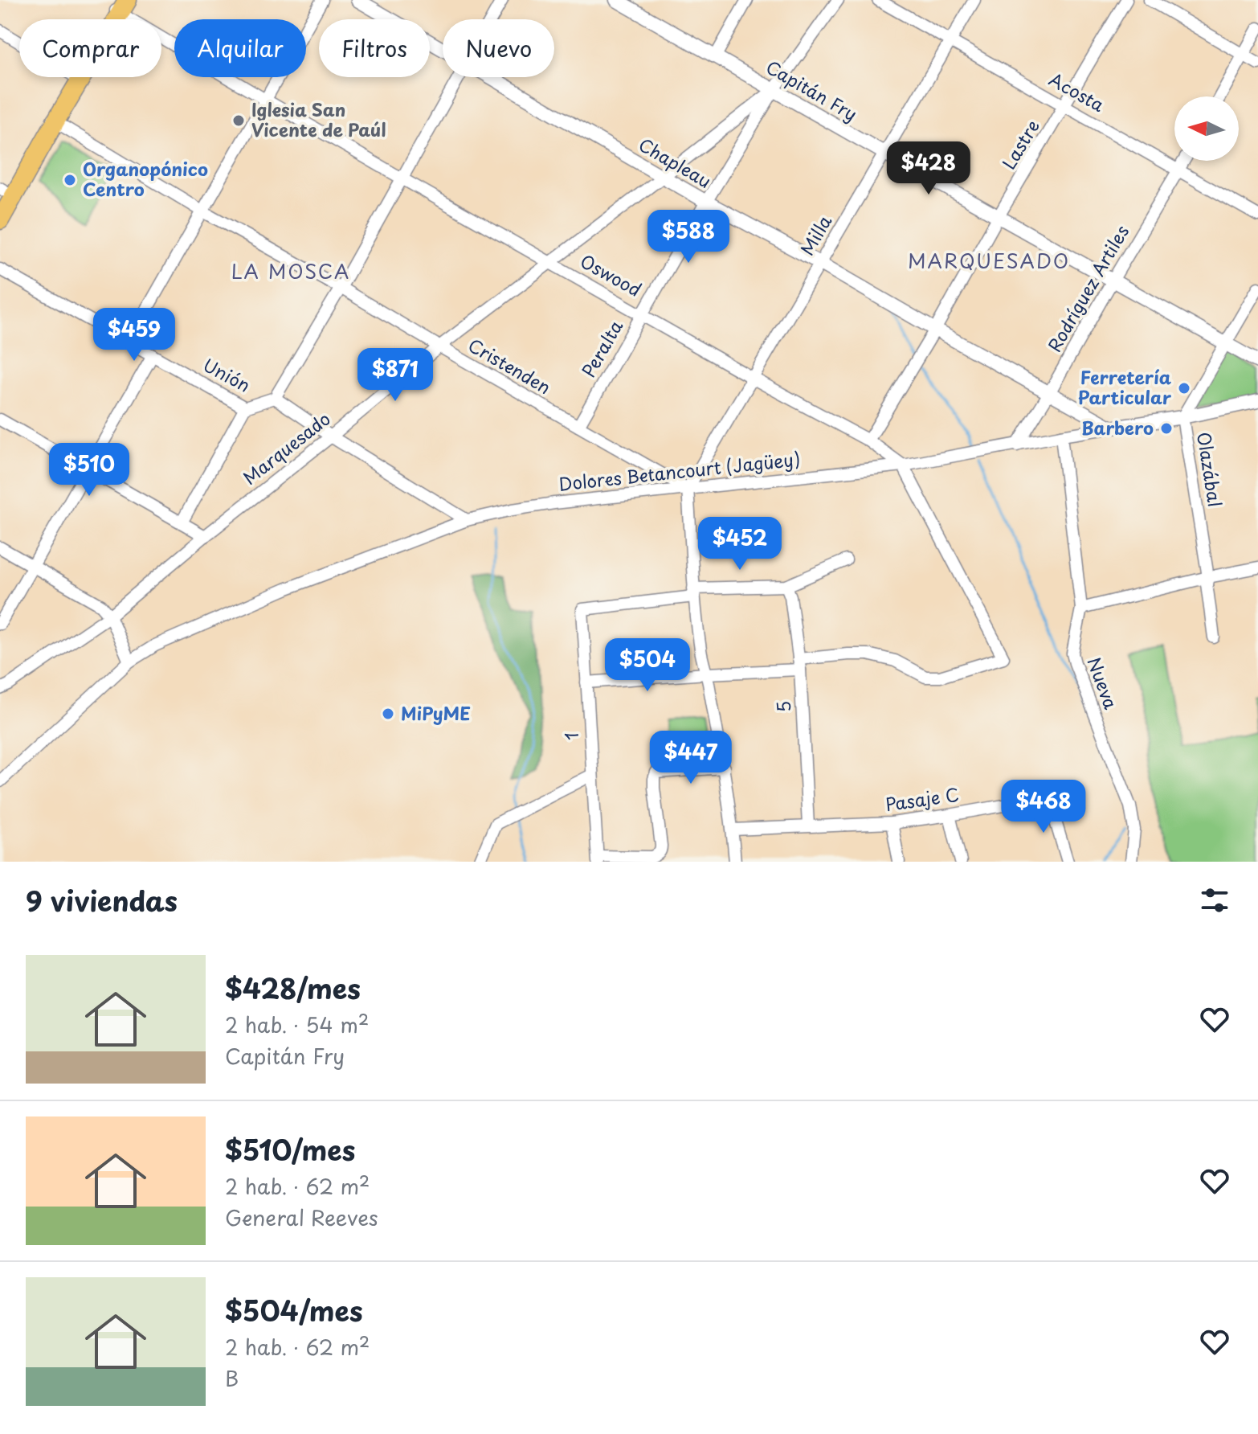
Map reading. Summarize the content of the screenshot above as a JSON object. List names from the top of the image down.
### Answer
{
  "streets": {
    "street": [
      "Capitán Fry",
      "Acosta",
      "Lastre",
      "Chapleau",
      "Milla",
      "Oswood",
      "Rodríguez Artiles",
      "Peralta",
      "Cristenden",
      "Unión",
      "Marquesado",
      "Olazábal",
      "Dolores Betancourt (Jagüey)",
      "Nueva",
      "5",
      "1",
      "Pasaje C"
    ]
  },
  "crossings": [
    ["Capitán Fry", "Lastre"],
    ["Capitán Fry", "Milla"],
    ["Capitán Fry", "Rodríguez Artiles"],
    ["Capitán Fry", "Peralta"],
    ["Capitán Fry", "Marquesado"],
    ["Capitán Fry", "Olazábal"],
    ["Acosta", "Lastre"],
    ["Acosta", "Milla"],
    ["Acosta", "Rodríguez Artiles"],
    ["Lastre", "Chapleau"],
    ["Lastre", "Oswood"],
    ["Chapleau", "Milla"],
    ["Chapleau", "Rodríguez Artiles"],
    ["Chapleau", "Peralta"],
    ["Chapleau", "Marquesado"],
    ["Chapleau", "Dolores Betancourt (Jagüey)"],
    ["Milla", "Oswood"],
    ["Milla", "Cristenden"],
    ["Milla", "Dolores Betancourt (Jagüey)"],
    ["Oswood", "Peralta"],
    ["Oswood", "Marquesado"],
    ["Oswood", "Dolores Betancourt (Jagüey)"],
    ["Oswood", "5"],
    ["Rodríguez Artiles", "Dolores Betancourt (Jagüey)"],
    ["Peralta", "Cristenden"],
    ["Peralta", "Marquesado"],
    ["Cristenden", "Marquesado"],
    ["Cristenden", "Dolores Betancourt (Jagüey)"],
    ["Olazábal", "Dolores Betancourt (Jagüey)"],
    ["Dolores Betancourt (Jagüey)", "Nueva"],
    ["5", "Pasaje C"]
  ],
  "districts": ["MARQUESADO", "LA MOSCA"],
  "places": [
    "Iglesia San Vicente de Paúl",
    "Organopónico Centro",
    "Ferretería Particular",
    "Barbero",
    "MiPyME"
  ],
  "north": "left",
  "page": {
    "chip": [
      "Comprar",
      "Alquilar",
      "Filtros",
      "Nuevo"
    ],
    "price": [
      "$428",
      "$588",
      "$459",
      "$871",
      "$510",
      "$452",
      "$504",
      "$447",
      "$468"
    ],
    "heading": "9 viviendas",
    "list": [
      {
        "name": "$428/mes",
        "note": "2 hab. · 54 m² · Capitán Fry"
      },
      {
        "name": "$510/mes",
        "note": "2 hab. · 62 m² · General Reeves"
      },
      {
        "name": "$504/mes",
        "note": "2 hab. · 62 m² · B"
      }
    ]
  }
}
